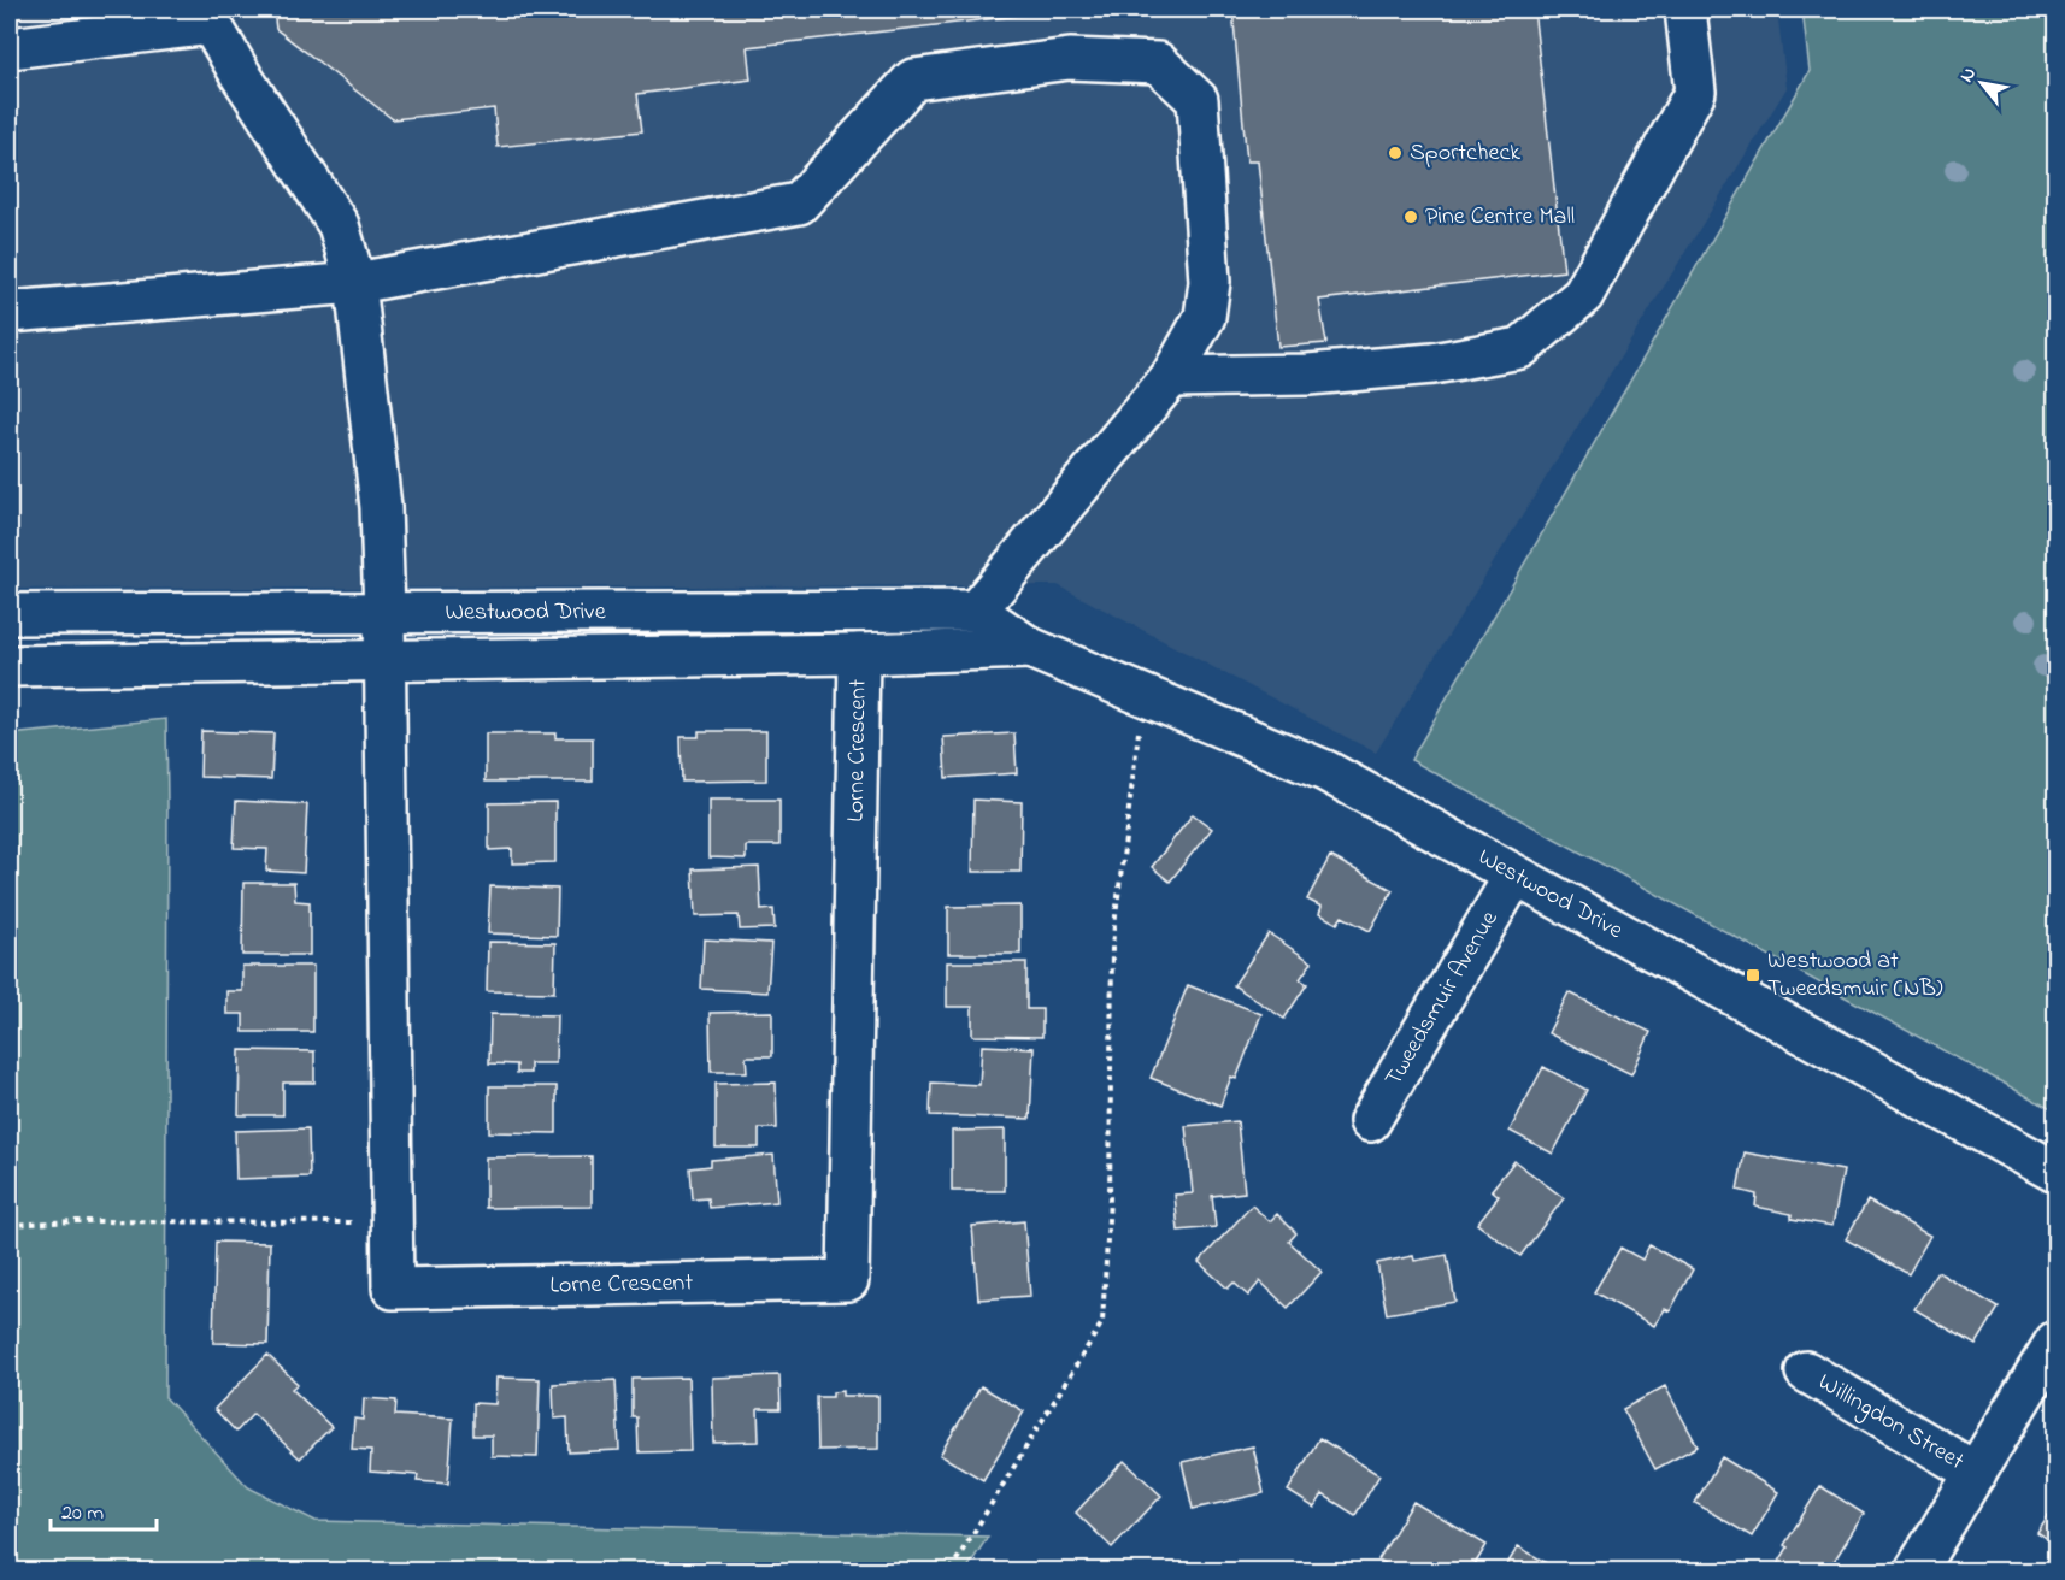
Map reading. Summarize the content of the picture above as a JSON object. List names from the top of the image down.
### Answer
{
  "streets": {
    "street": [
      "Westwood Drive",
      "Lorne Crescent",
      "Tweedsmuir Avenue",
      "Willingdon Street"
    ]
  },
  "crossings": [
    ["Westwood Drive", "Lorne Crescent"],
    ["Westwood Drive", "Tweedsmuir Avenue"]
  ],
  "places": {
    "other": ["Sportcheck", "Pine Centre Mall"],
    "transit": ["Westwood at Tweedsmuir (NB)"]
  },
  "scale_bar": "20 m",
  "north": "top left"
}
